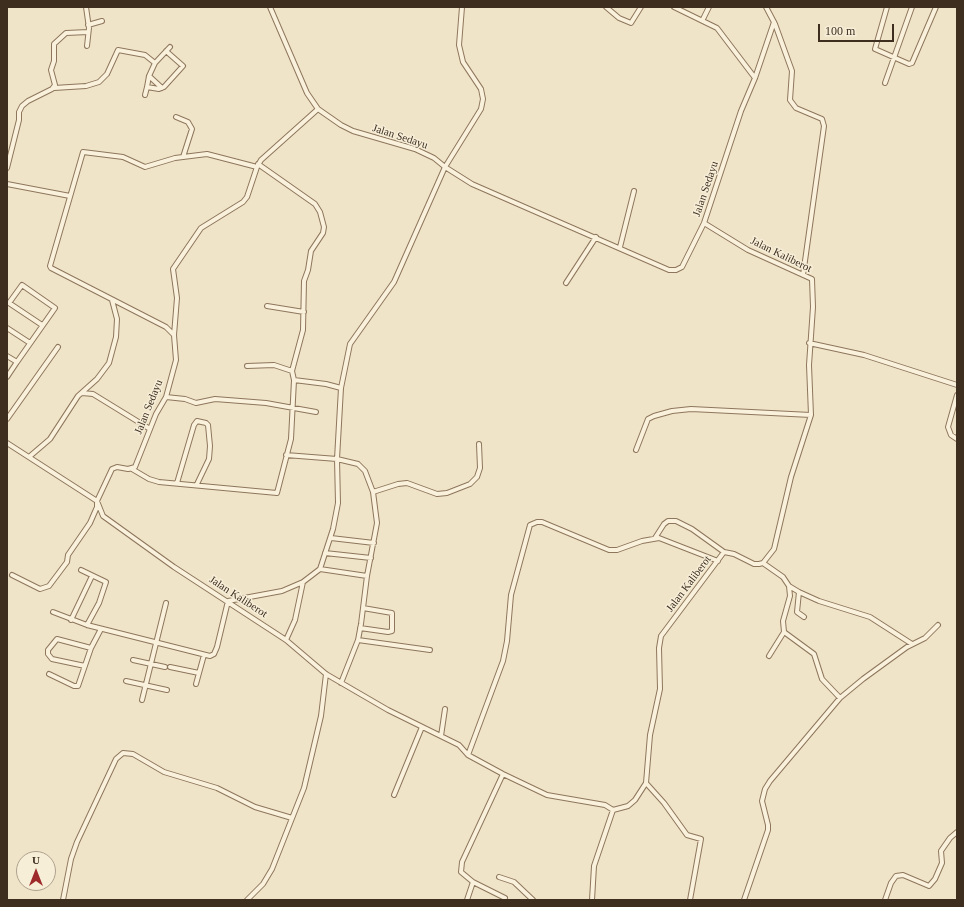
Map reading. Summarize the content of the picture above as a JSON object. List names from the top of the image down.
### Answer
{
  "streets": {
    "street": ["Jalan Sedayu", "Jalan Kaliberot"]
  },
  "crossings": [
    ["Jalan Sedayu", "Jalan Kaliberot"]
  ],
  "scale_bar": "100 m",
  "north": "top"
}
